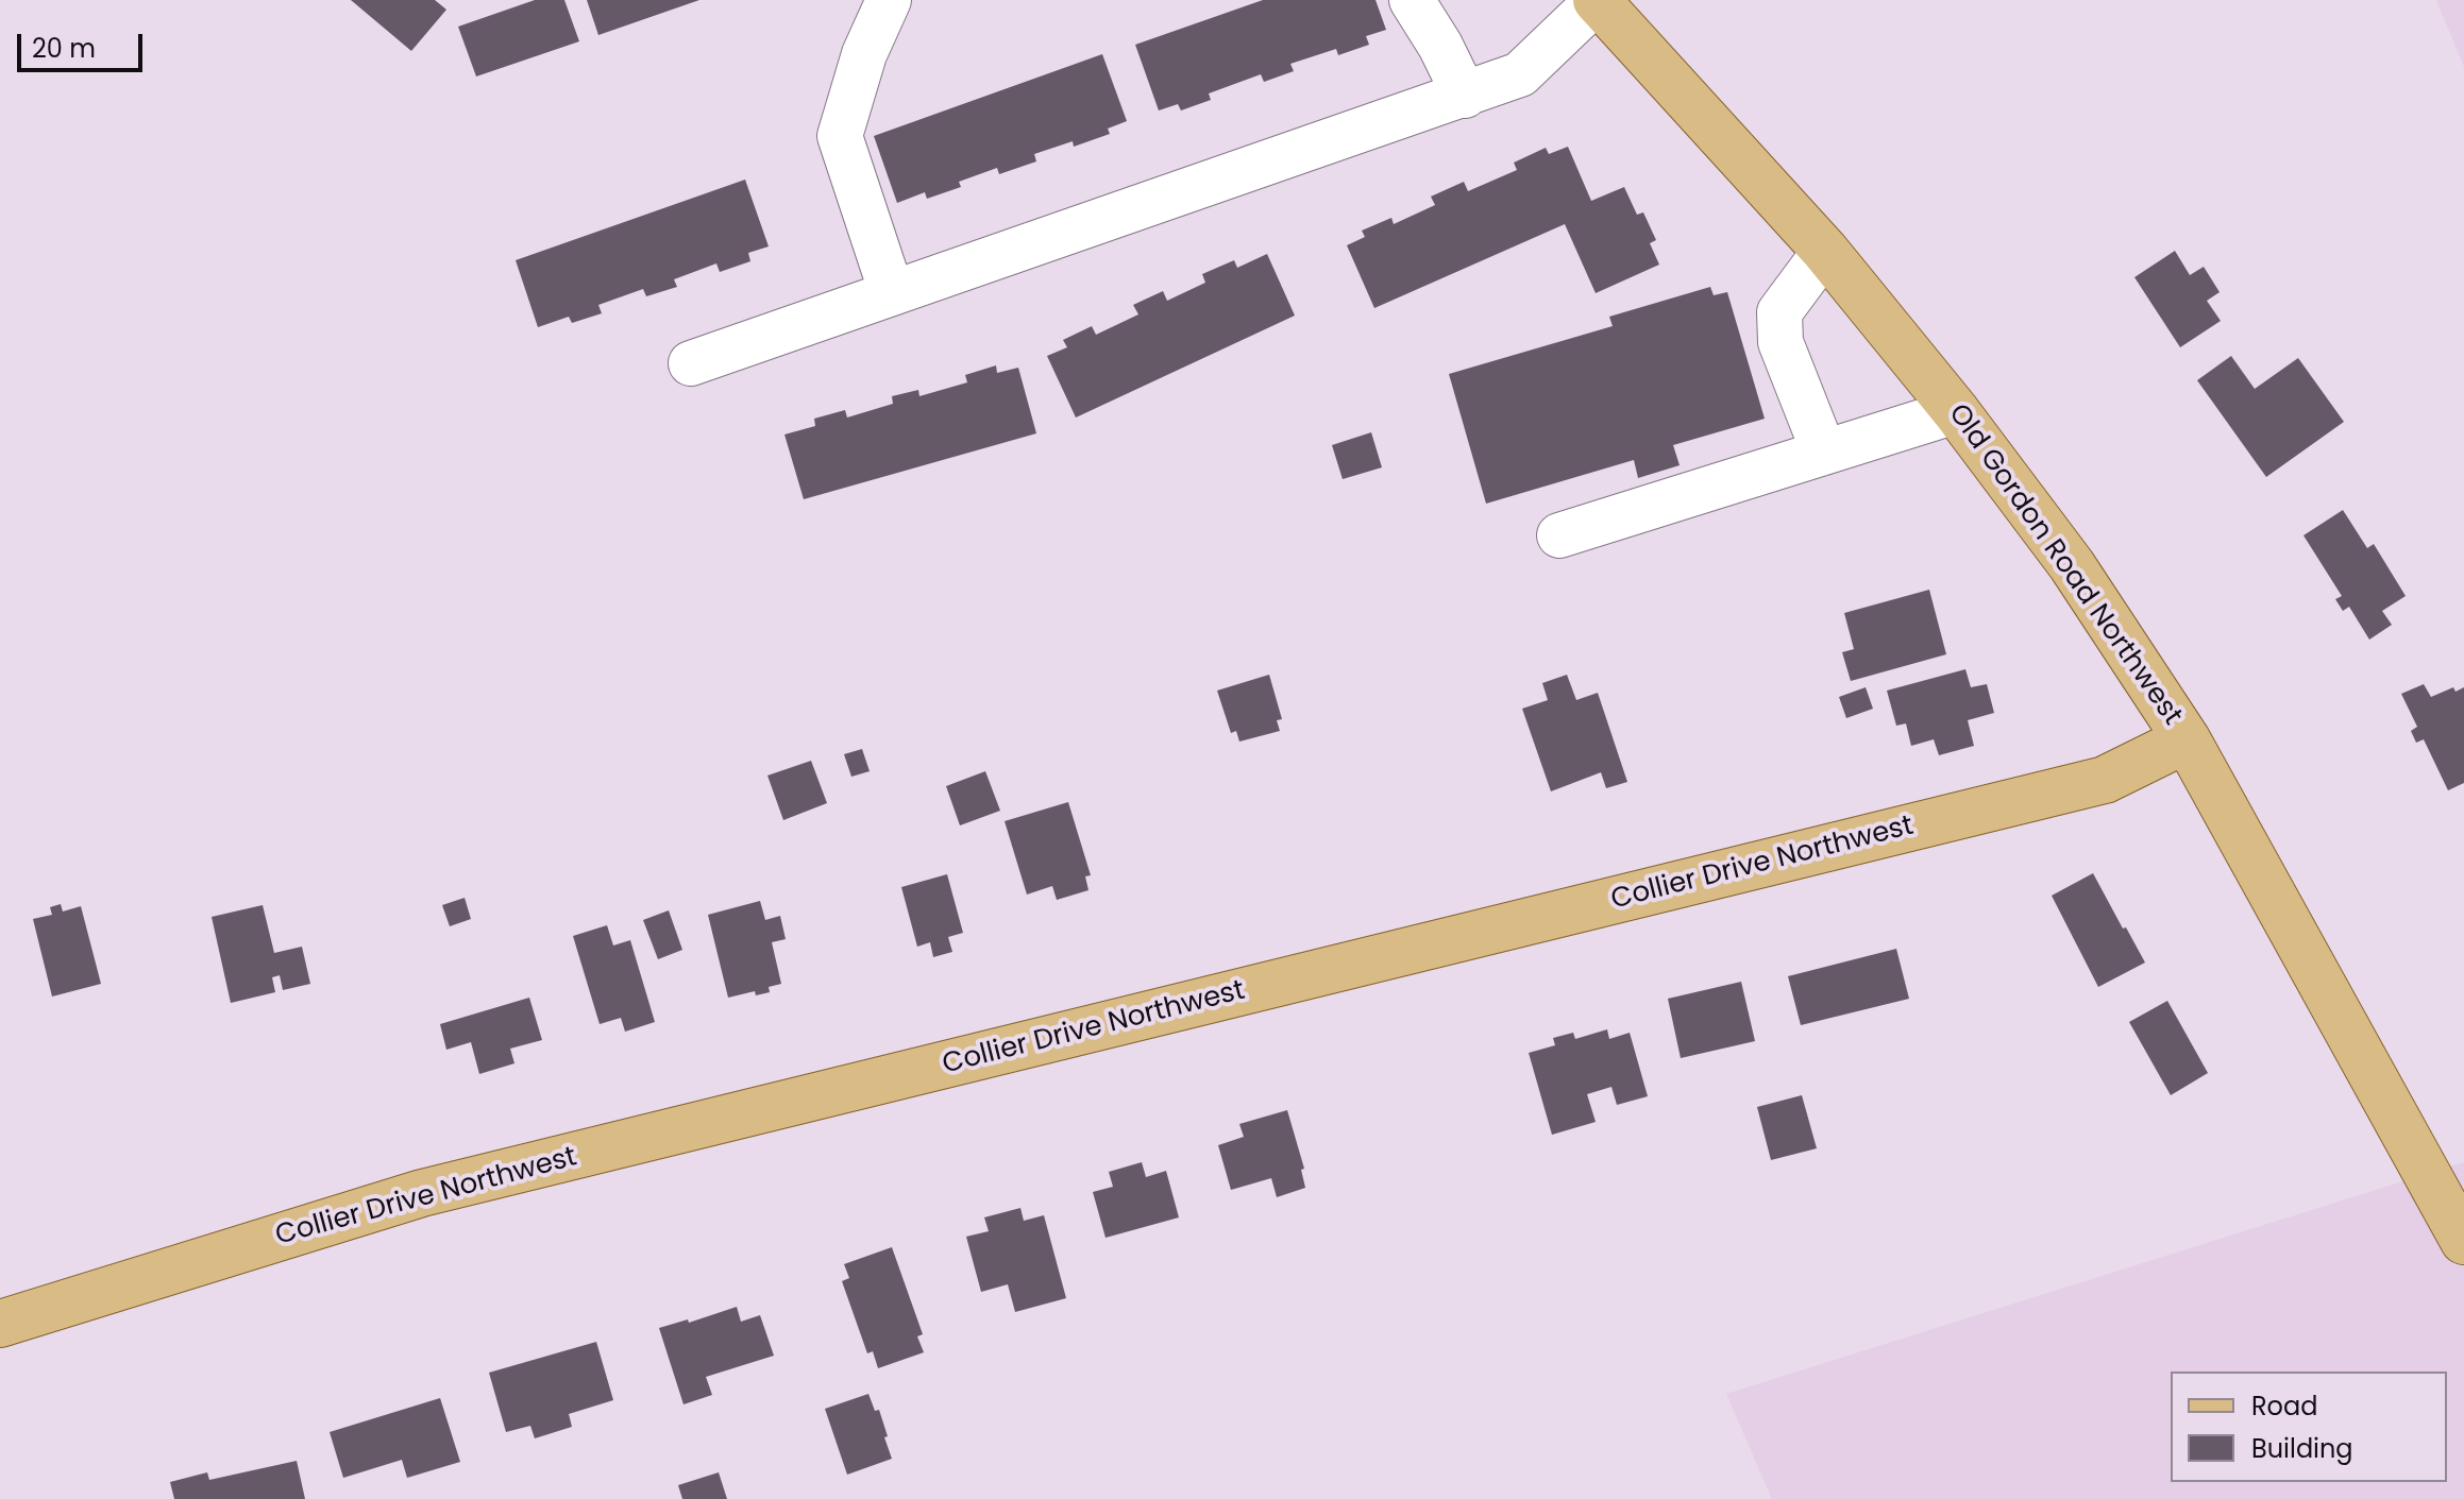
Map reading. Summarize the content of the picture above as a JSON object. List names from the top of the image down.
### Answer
{
  "streets": {
    "main road": ["Old Gordon Road Northwest", "Collier Drive Northwest"]
  },
  "crossings": [
    ["Old Gordon Road Northwest", "Collier Drive Northwest"]
  ],
  "legend": ["Road", "Building"],
  "scale_bar": "20 m"
}
